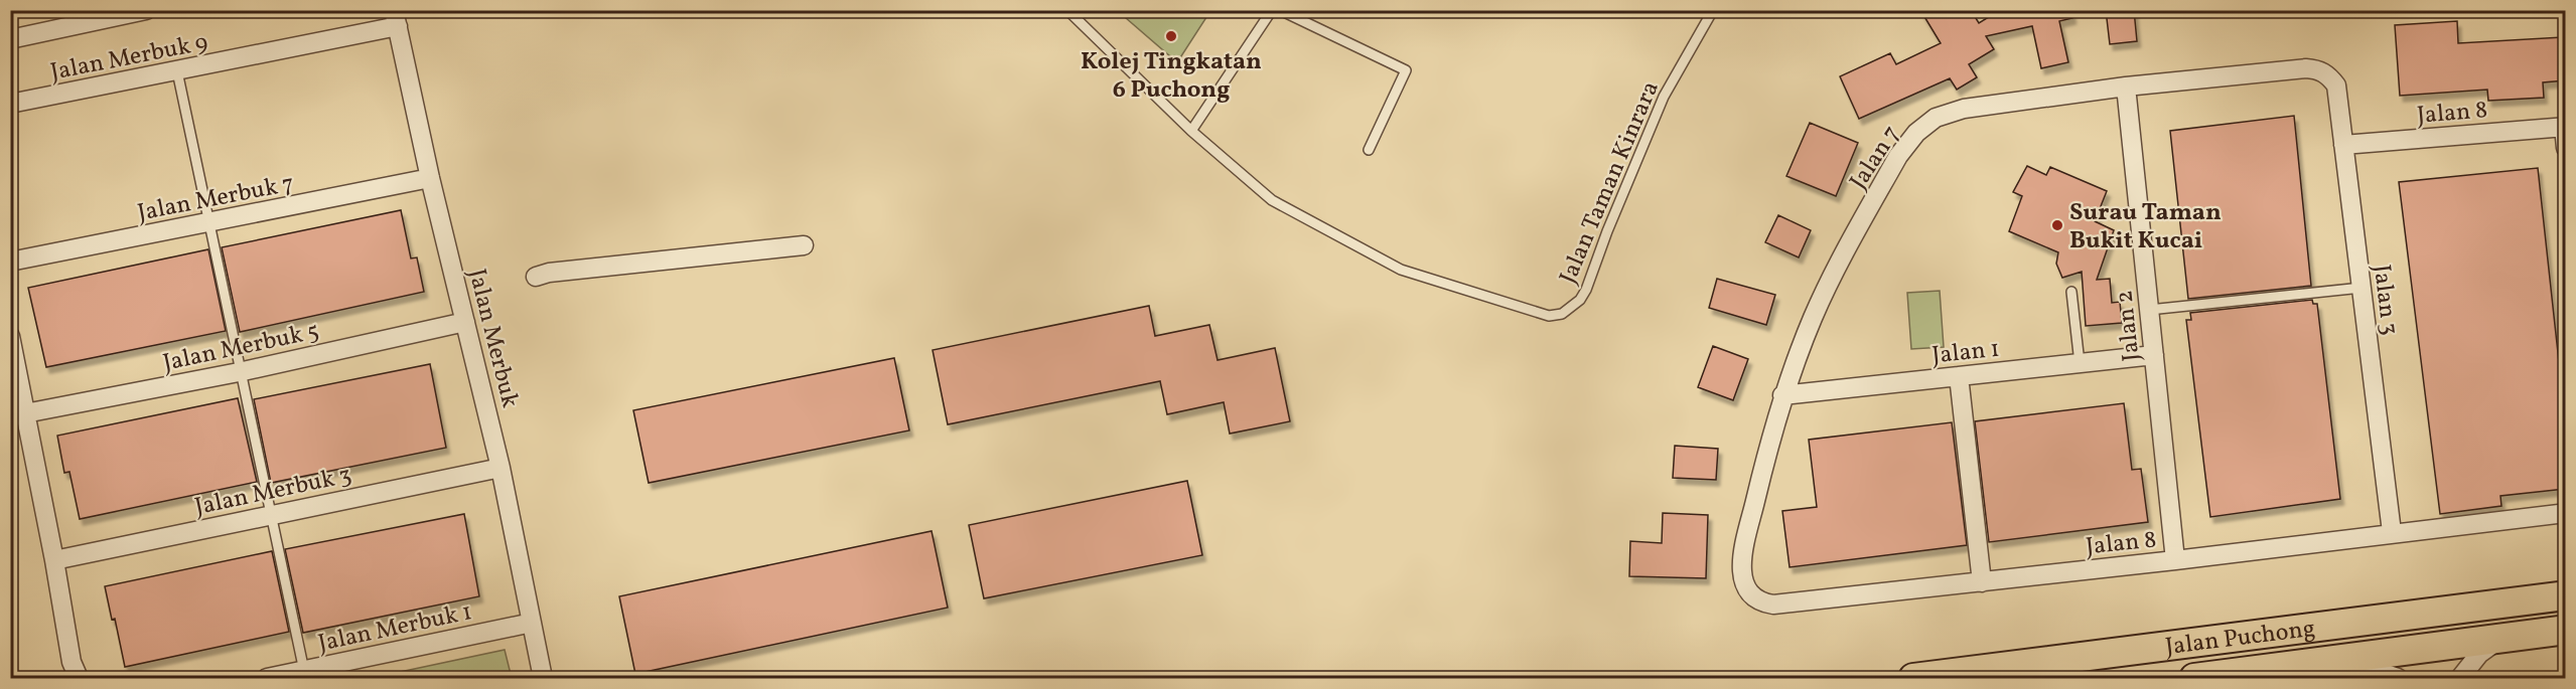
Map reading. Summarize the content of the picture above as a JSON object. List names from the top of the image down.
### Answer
{
  "streets": {
    "main road": ["Jalan Puchong"],
    "street": [
      "Jalan Merbuk 9",
      "Jalan 8",
      "Jalan 7",
      "Jalan Merbuk 7",
      "Jalan 3",
      "Jalan 2",
      "Jalan Merbuk",
      "Jalan Merbuk 5",
      "Jalan 1",
      "Jalan Merbuk 3",
      "Jalan Merbuk 1"
    ],
    "lane": ["Jalan Taman Kinrara"]
  },
  "crossings": [
    ["Jalan Merbuk 9", "Jalan Merbuk"],
    ["Jalan 8", "Jalan 7"],
    ["Jalan 8", "Jalan 3"],
    ["Jalan 8", "Jalan 2"],
    ["Jalan 7", "Jalan 3"],
    ["Jalan 7", "Jalan 2"],
    ["Jalan 7", "Jalan 1"],
    ["Jalan Merbuk 7", "Jalan Merbuk"],
    ["Jalan 2", "Jalan 1"],
    ["Jalan Merbuk", "Jalan Merbuk 5"],
    ["Jalan Merbuk", "Jalan Merbuk 3"],
    ["Jalan Merbuk", "Jalan Merbuk 1"]
  ],
  "places": ["Kolej Tingkatan 6 Puchong", "Surau Taman Bukit Kucai"]
}
